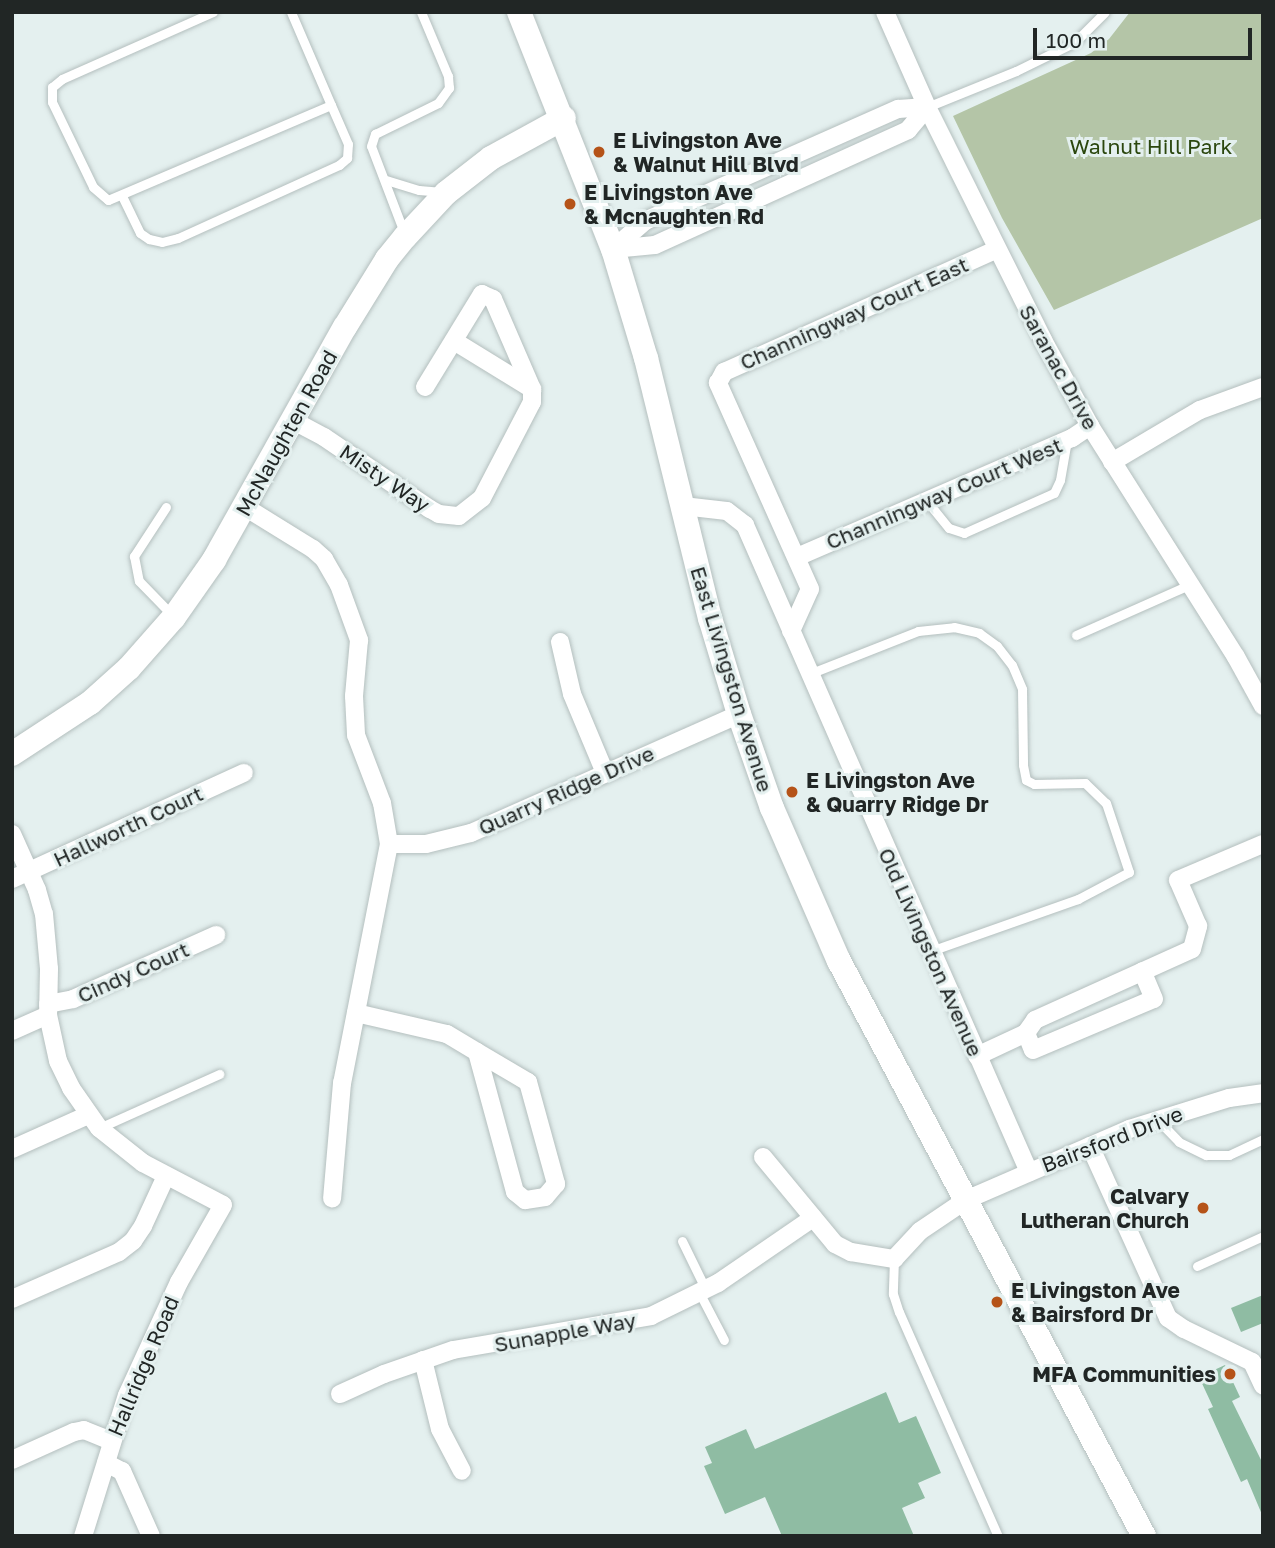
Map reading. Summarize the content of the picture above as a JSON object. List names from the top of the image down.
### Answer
{
  "streets": {
    "main road": ["McNaughten Road", "East Livingston Avenue"],
    "street": [
      "Channingway Court East",
      "Saranac Drive",
      "Misty Way",
      "Channingway Court West",
      "Quarry Ridge Drive",
      "Hallworth Court",
      "Old Livingston Avenue",
      "Cindy Court",
      "Bairsford Drive",
      "Sunapple Way",
      "Hallridge Road"
    ]
  },
  "crossings": [
    ["Channingway Court East", "Saranac Drive"],
    ["Channingway Court East", "Channingway Court West"],
    ["Saranac Drive", "Channingway Court West"],
    ["McNaughten Road", "Misty Way"],
    ["McNaughten Road", "East Livingston Avenue"],
    ["East Livingston Avenue", "Quarry Ridge Drive"],
    ["East Livingston Avenue", "Old Livingston Avenue"],
    ["East Livingston Avenue", "Bairsford Drive"],
    ["Old Livingston Avenue", "Bairsford Drive"]
  ],
  "parks": ["Walnut Hill Park"],
  "places": [
    "E Livingston Ave & Walnut Hill Blvd",
    "E Livingston Ave & Mcnaughten Rd",
    "E Livingston Ave & Quarry Ridge Dr",
    "Calvary Lutheran Church",
    "E Livingston Ave & Bairsford Dr",
    "MFA Communities"
  ],
  "scale_bar": "100 m"
}
